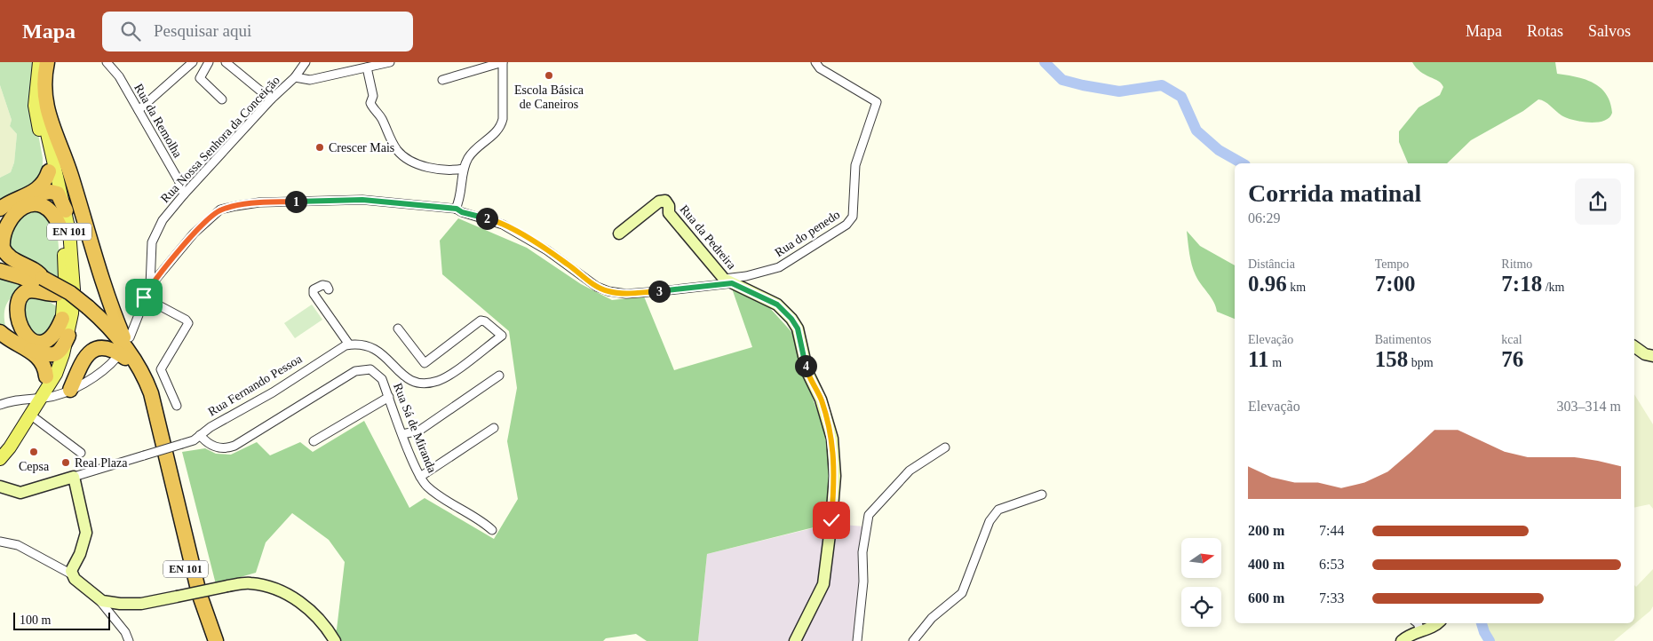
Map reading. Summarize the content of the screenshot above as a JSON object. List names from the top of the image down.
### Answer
{
  "streets": {
    "highway": ["EN 101"],
    "street": [
      "Rua da Remolha",
      "Rua Nossa Senhora da Conceição",
      "Rua do penedo",
      "Rua da Pedreira",
      "Rua Fernando Pessoa",
      "Rua Sá de Miranda"
    ]
  },
  "crossings": [
    ["Rua da Remolha", "Rua Nossa Senhora da Conceição"],
    ["Rua do penedo", "Rua da Pedreira"],
    ["Rua Fernando Pessoa", "Rua Sá de Miranda"]
  ],
  "places": [
    "Escola Básica de Caneiros",
    "Crescer Mais",
    "Cepsa",
    "Real Plaza"
  ],
  "scale_bar": "100 m",
  "north": "right",
  "page": {
    "header": "Mapa",
    "search": "Pesquisar aqui",
    "nav": ["Mapa", "Rotas", "Salvos"],
    "heading": ["Corrida matinal", "06:29"],
    "pins": [
      "1",
      "2",
      "3",
      "4"
    ],
    "stats": [
      ["Distância", "0.96 km"],
      ["Tempo", "7:00"],
      ["Ritmo", "7:18 /km"],
      ["Elevação", "11 m"],
      ["Batimentos", "158 bpm"],
      ["kcal", "76"]
    ],
    "chart": ["Elevação", "303–314 m"],
    "list": [
      {
        "name": "200 m",
        "note": "7:44"
      },
      {
        "name": "400 m",
        "note": "6:53"
      },
      {
        "name": "600 m",
        "note": "7:33"
      }
    ],
    "scale": "100 m"
  }
}
